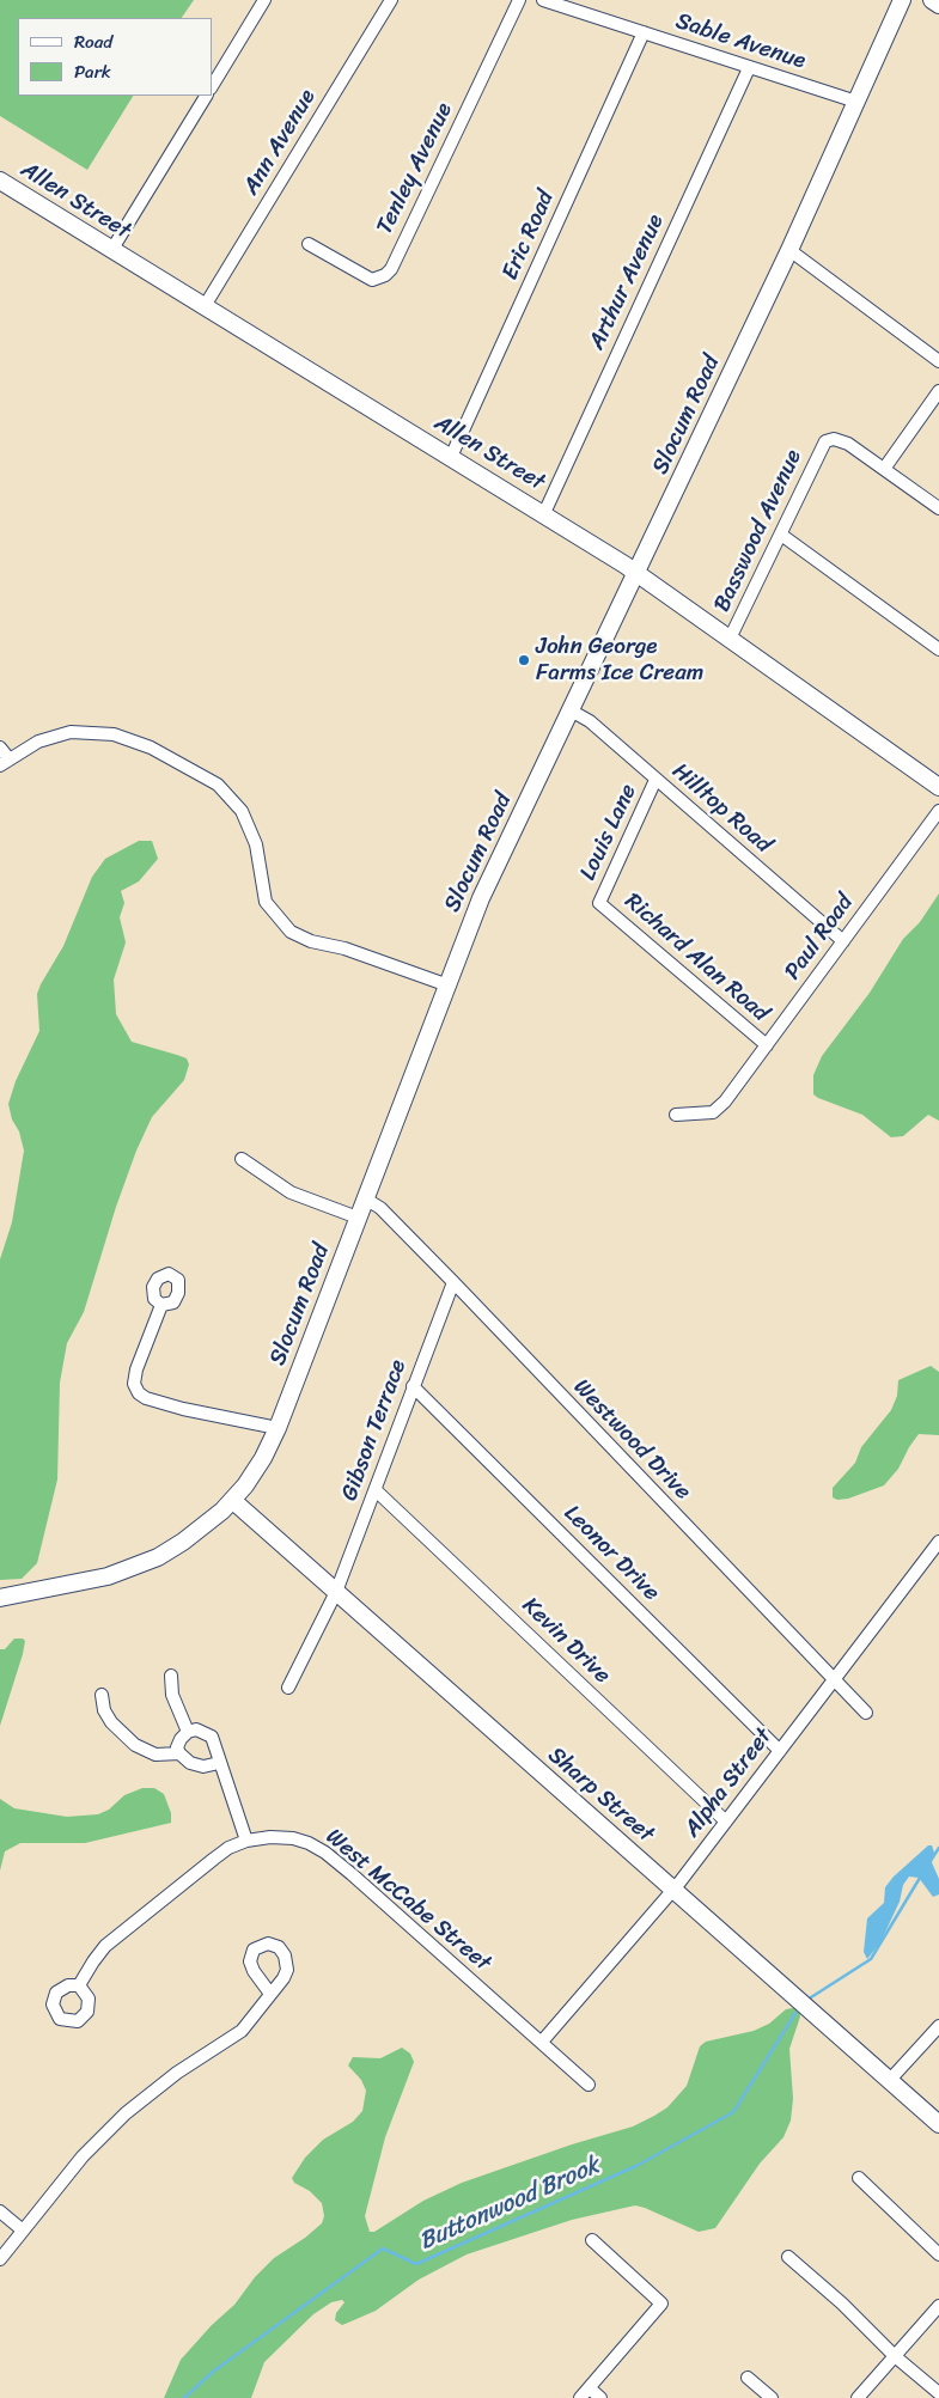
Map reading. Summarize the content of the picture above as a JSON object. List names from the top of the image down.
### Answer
{
  "streets": {
    "street": [
      "Sable Avenue",
      "Ann Avenue",
      "Tenley Avenue",
      "Allen Street",
      "Eric Road",
      "Arthur Avenue",
      "Slocum Road",
      "Basswood Avenue",
      "Hilltop Road",
      "Louis Lane",
      "Paul Road",
      "Richard Alan Road",
      "Gibson Terrace",
      "Westwood Drive",
      "Leonor Drive",
      "Kevin Drive",
      "Alpha Street",
      "Sharp Street",
      "West McCabe Street"
    ]
  },
  "crossings": [
    ["Sable Avenue", "Eric Road"],
    ["Sable Avenue", "Arthur Avenue"],
    ["Sable Avenue", "Slocum Road"],
    ["Ann Avenue", "Allen Street"],
    ["Allen Street", "Eric Road"],
    ["Allen Street", "Arthur Avenue"],
    ["Allen Street", "Slocum Road"],
    ["Allen Street", "Basswood Avenue"],
    ["Slocum Road", "Hilltop Road"],
    ["Slocum Road", "Westwood Drive"],
    ["Slocum Road", "Sharp Street"],
    ["Hilltop Road", "Louis Lane"],
    ["Hilltop Road", "Paul Road"],
    ["Louis Lane", "Richard Alan Road"],
    ["Paul Road", "Richard Alan Road"],
    ["Gibson Terrace", "Westwood Drive"],
    ["Gibson Terrace", "Leonor Drive"],
    ["Gibson Terrace", "Kevin Drive"],
    ["Gibson Terrace", "Sharp Street"],
    ["Westwood Drive", "Alpha Street"],
    ["Leonor Drive", "Alpha Street"],
    ["Kevin Drive", "Alpha Street"],
    ["Alpha Street", "Sharp Street"],
    ["Alpha Street", "West McCabe Street"]
  ],
  "water": ["Buttonwood Brook"],
  "places": ["John George Farms Ice Cream"],
  "legend": ["Road", "Park"]
}
